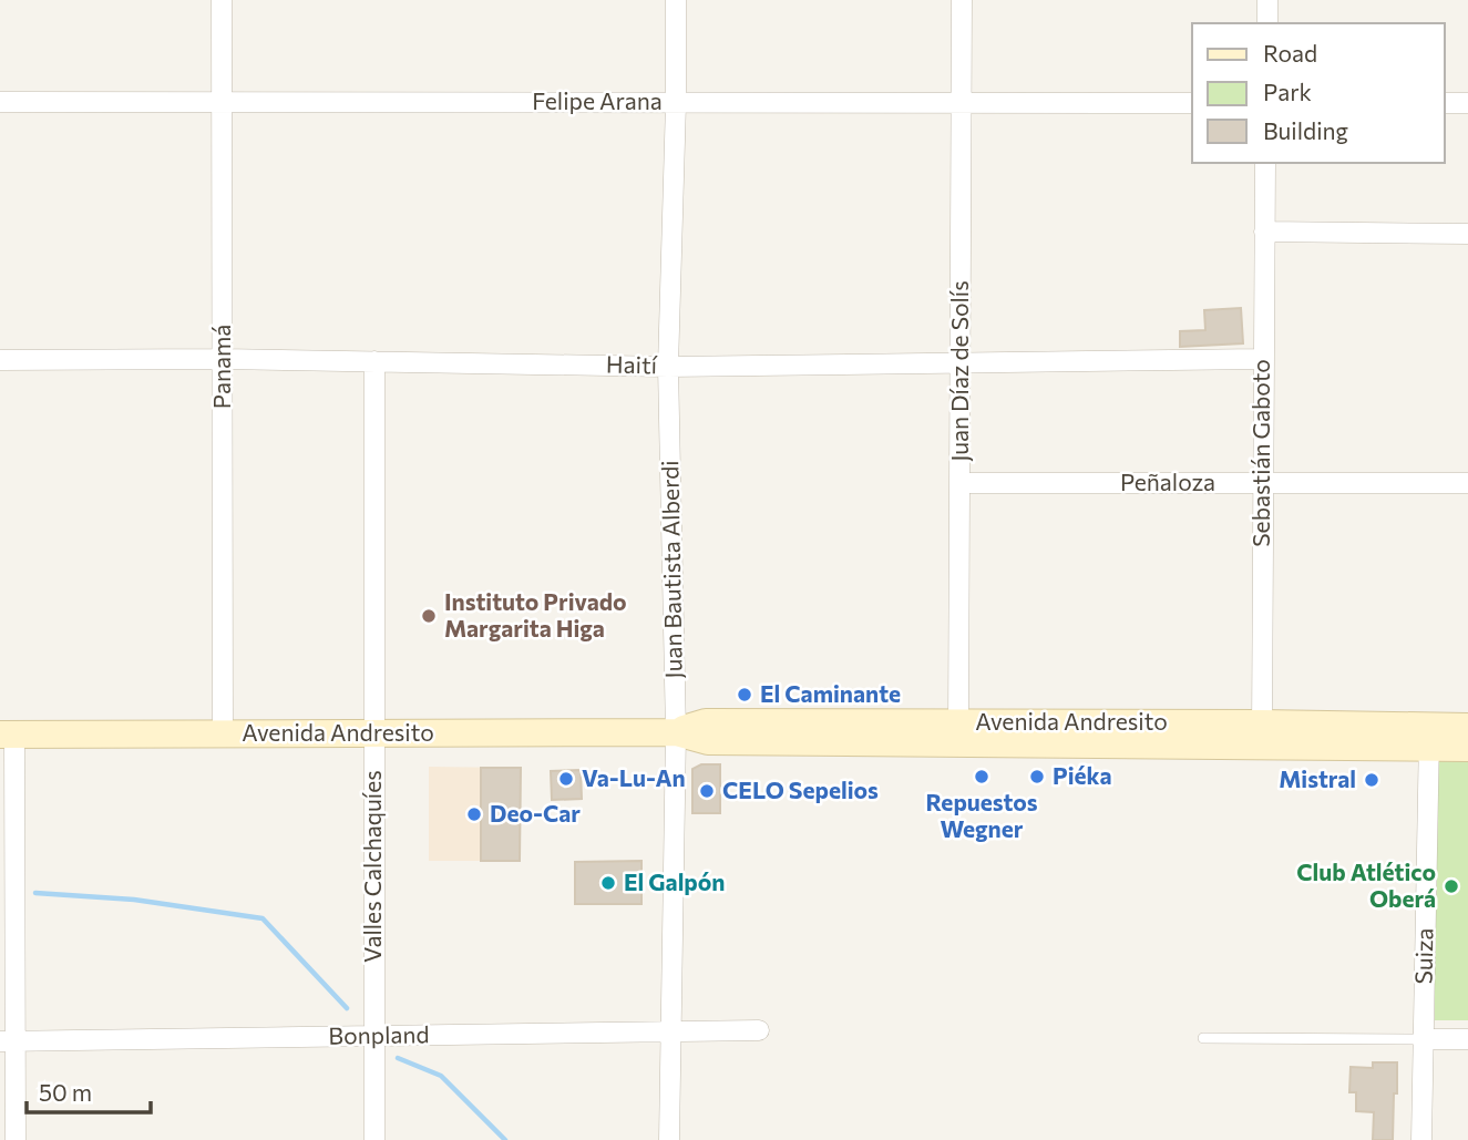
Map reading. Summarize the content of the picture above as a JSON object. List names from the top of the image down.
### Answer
{
  "streets": {
    "main road": ["Avenida Andresito"],
    "street": [
      "Felipe Arana",
      "Haití",
      "Panamá",
      "Juan Díaz de Solís",
      "Sebastián Gaboto",
      "Peñaloza",
      "Juan Bautista Alberdi",
      "Valles Calchaquíes",
      "Suiza",
      "Bonpland"
    ]
  },
  "crossings": [
    ["Felipe Arana", "Panamá"],
    ["Felipe Arana", "Juan Díaz de Solís"],
    ["Felipe Arana", "Juan Bautista Alberdi"],
    ["Haití", "Panamá"],
    ["Haití", "Juan Díaz de Solís"],
    ["Haití", "Sebastián Gaboto"],
    ["Haití", "Juan Bautista Alberdi"],
    ["Haití", "Valles Calchaquíes"],
    ["Panamá", "Avenida Andresito"],
    ["Juan Díaz de Solís", "Peñaloza"],
    ["Juan Díaz de Solís", "Avenida Andresito"],
    ["Sebastián Gaboto", "Peñaloza"],
    ["Sebastián Gaboto", "Avenida Andresito"],
    ["Juan Bautista Alberdi", "Avenida Andresito"],
    ["Juan Bautista Alberdi", "Bonpland"],
    ["Avenida Andresito", "Valles Calchaquíes"],
    ["Avenida Andresito", "Suiza"],
    ["Valles Calchaquíes", "Bonpland"]
  ],
  "places": [
    "Instituto Privado Margarita Higa",
    "El Caminante",
    "Repuestos Wegner",
    "Piéka",
    "Va-Lu-An",
    "Mistral",
    "CELO Sepelios",
    "Deo-Car",
    "El Galpón",
    "Club Atlético Oberá"
  ],
  "legend": ["Road", "Park", "Building"],
  "scale_bar": "50 m"
}
